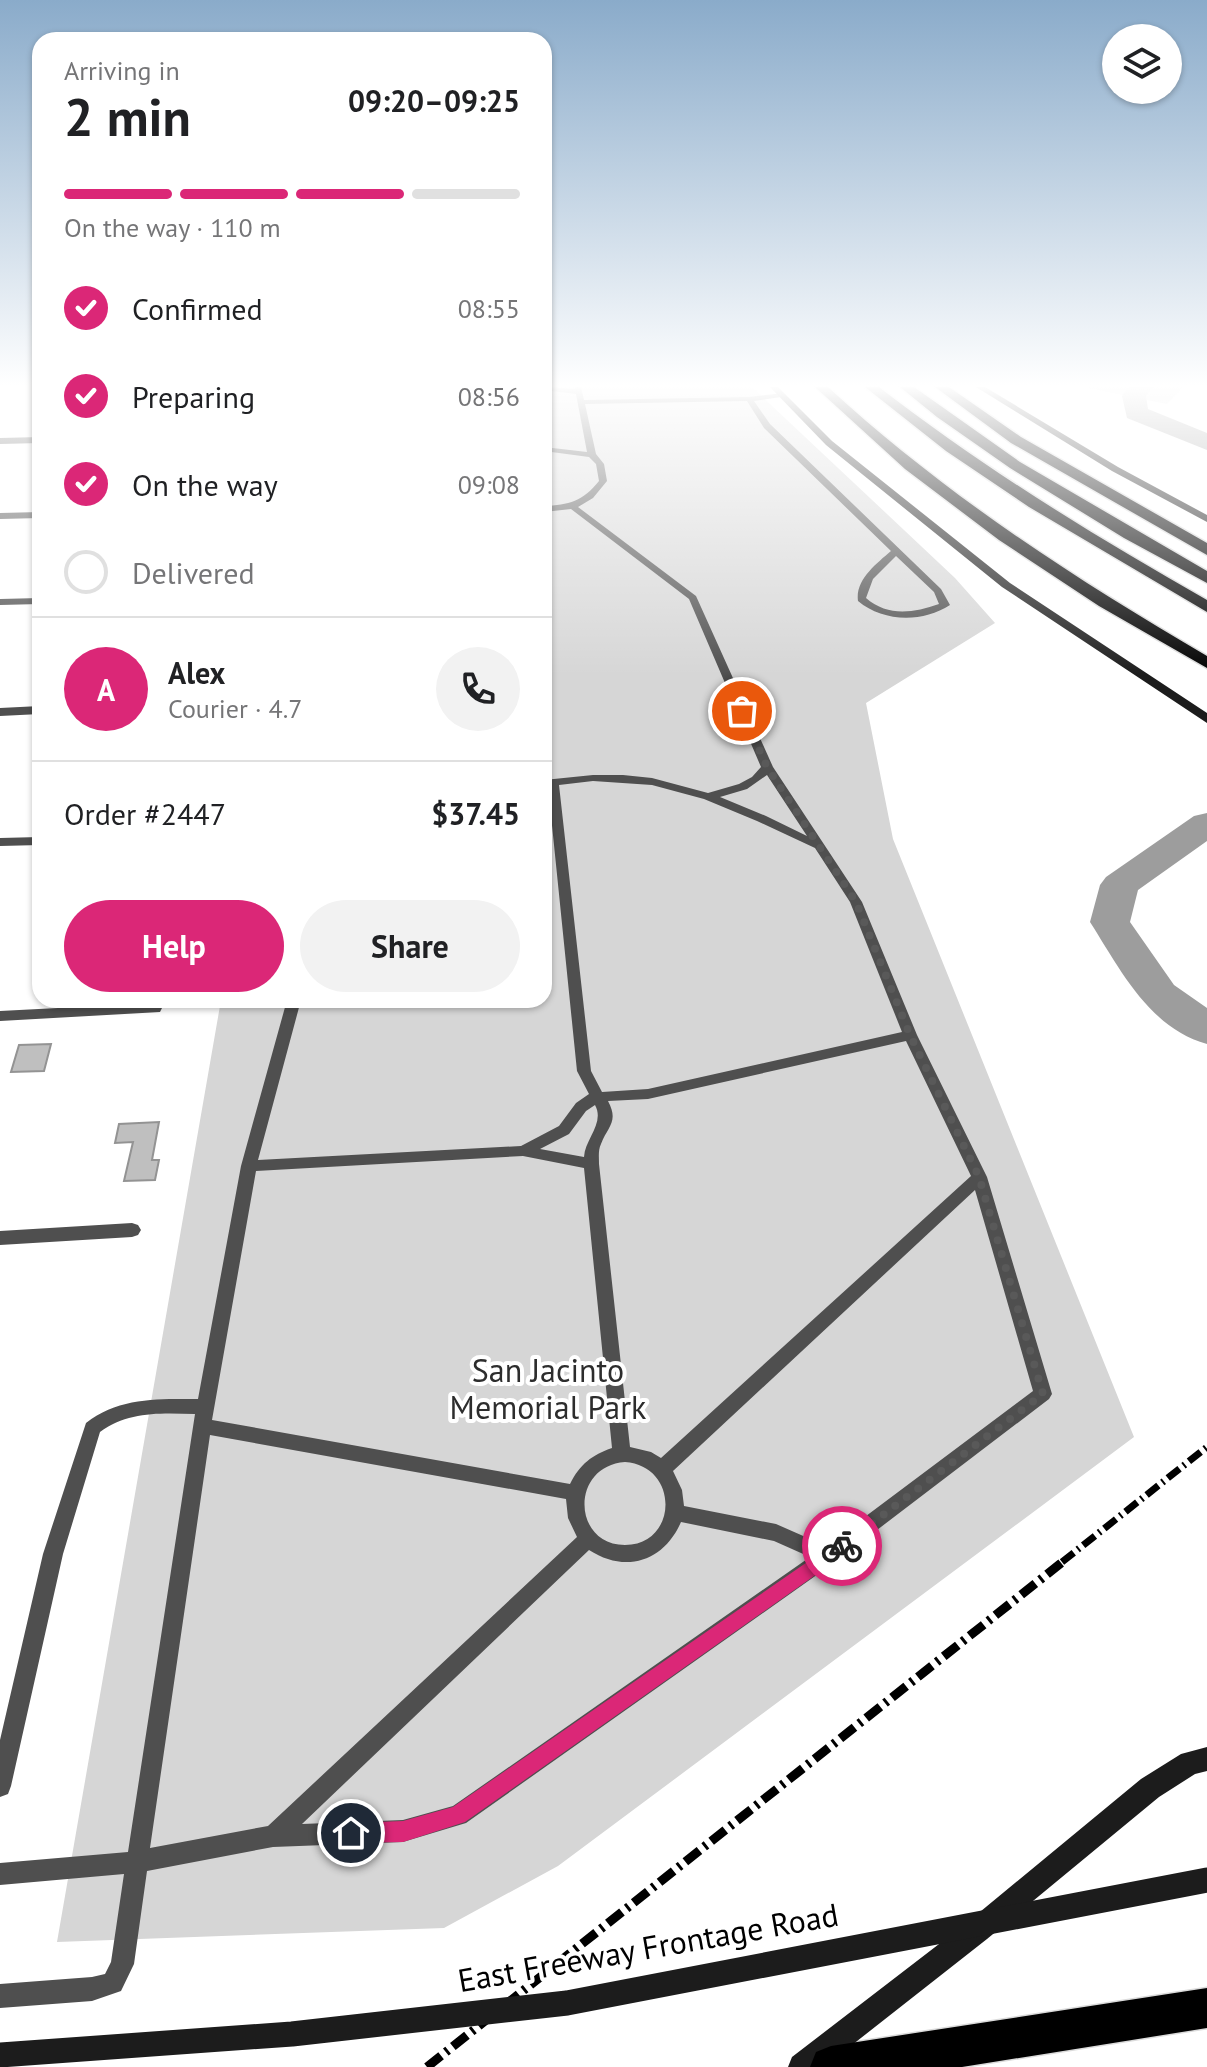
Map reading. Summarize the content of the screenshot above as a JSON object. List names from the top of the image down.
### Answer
{
  "streets": {
    "main road": ["East Freeway Frontage Road"]
  },
  "parks": ["San Jacinto Memorial Park"],
  "page": {
    "heading": ["2 min", "Arriving in", "09:20–09:25"],
    "panel": [
      "Alex",
      "Courier · 4.7",
      "Order #2447",
      "$37.45"
    ],
    "bar": "On the way · 110 m",
    "list": [
      ["Confirmed", "08:55"],
      ["Preparing", "08:56"],
      ["On the way", "09:08"],
      "Delivered"
    ],
    "round": "A",
    "buttons": ["Help", "Share"]
  }
}
